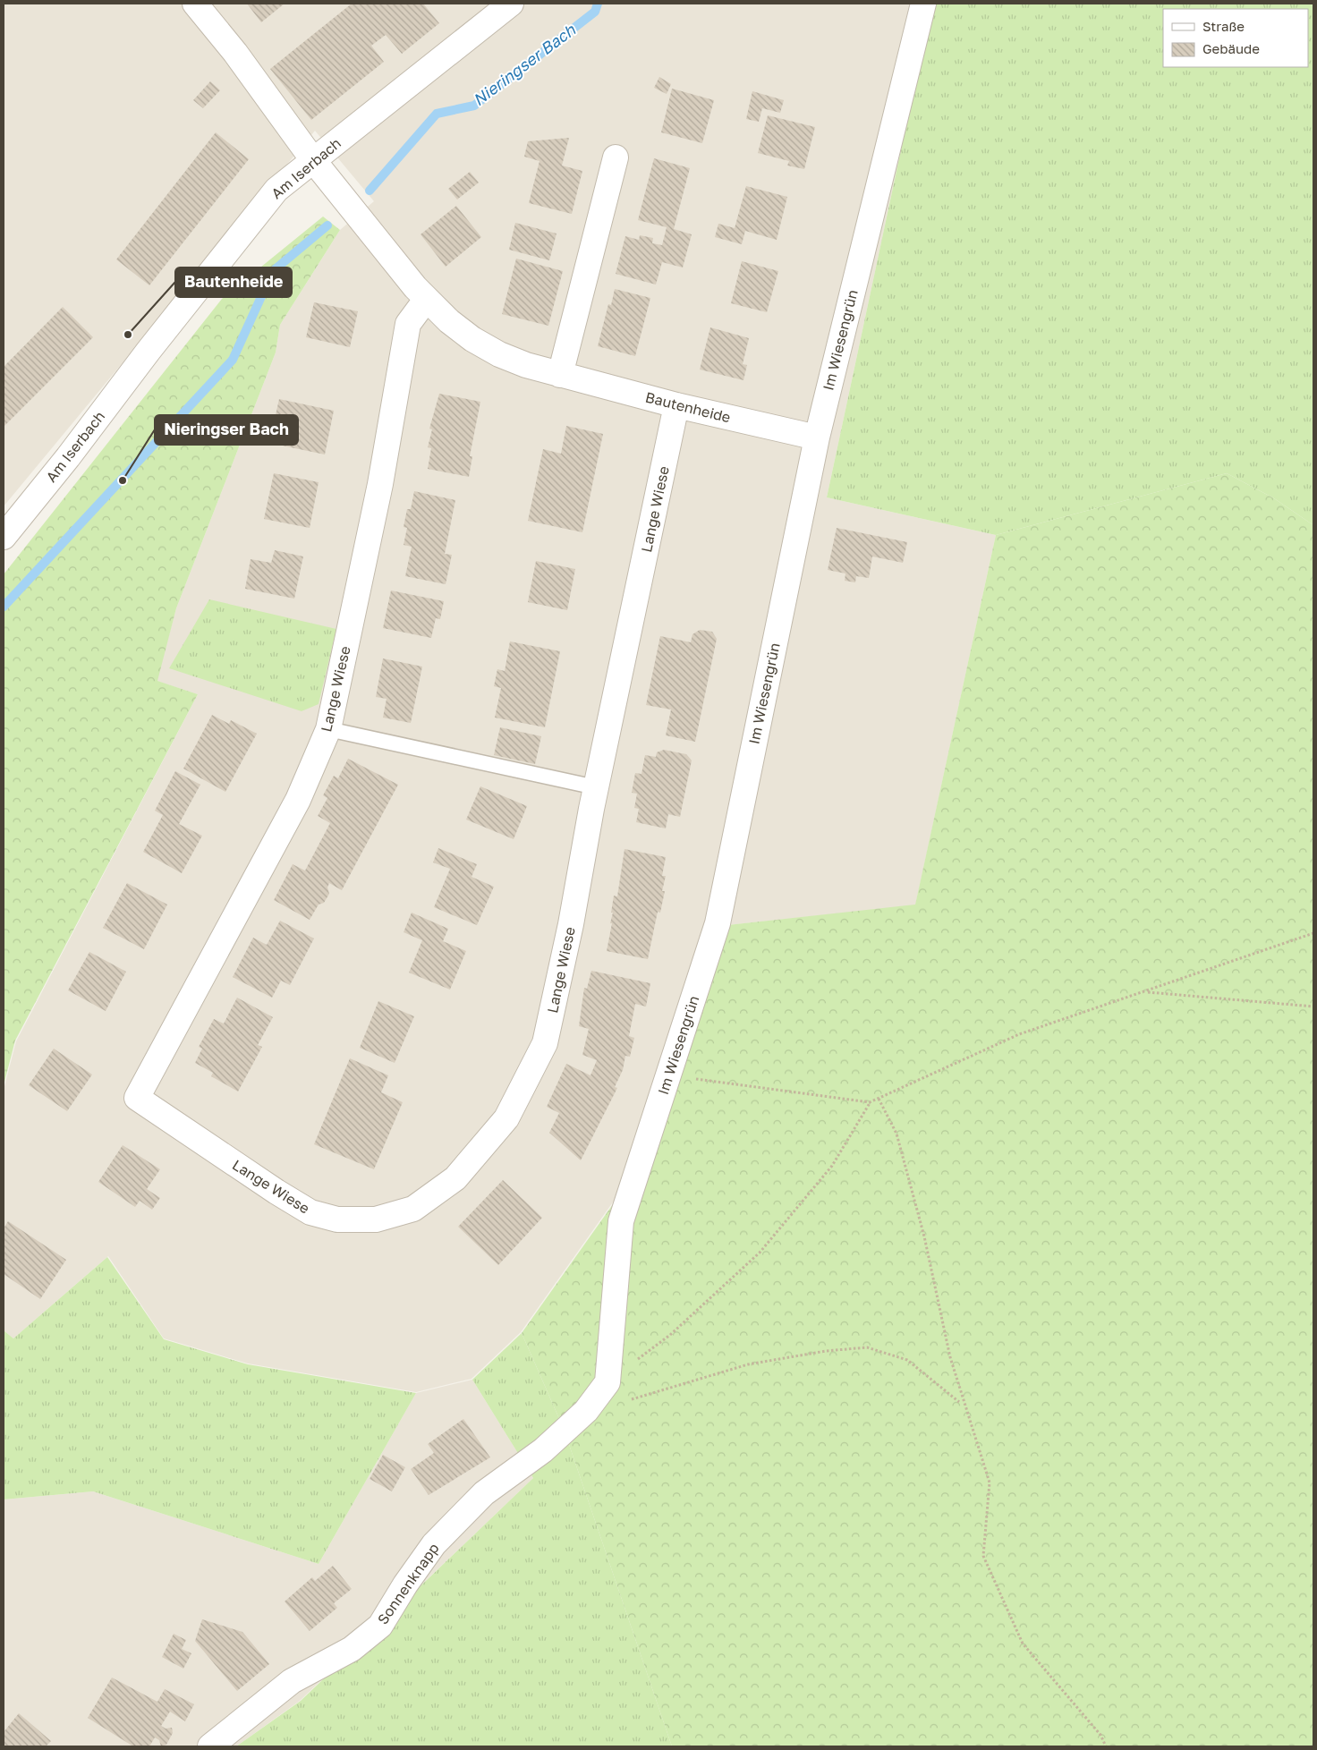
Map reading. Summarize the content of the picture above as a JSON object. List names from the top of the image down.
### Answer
{
  "streets": {
    "street": [
      "Am Iserbach",
      "Im Wiesengrün",
      "Bautenheide",
      "Lange Wiese",
      "Sonnenknapp"
    ]
  },
  "crossings": [
    ["Am Iserbach", "Bautenheide"],
    ["Im Wiesengrün", "Bautenheide"],
    ["Im Wiesengrün", "Sonnenknapp"],
    ["Bautenheide", "Lange Wiese"]
  ],
  "water": ["Nieringser Bach"],
  "places": ["Bautenheide", "Nieringser Bach"],
  "legend": ["Straße", "Gebäude"]
}
